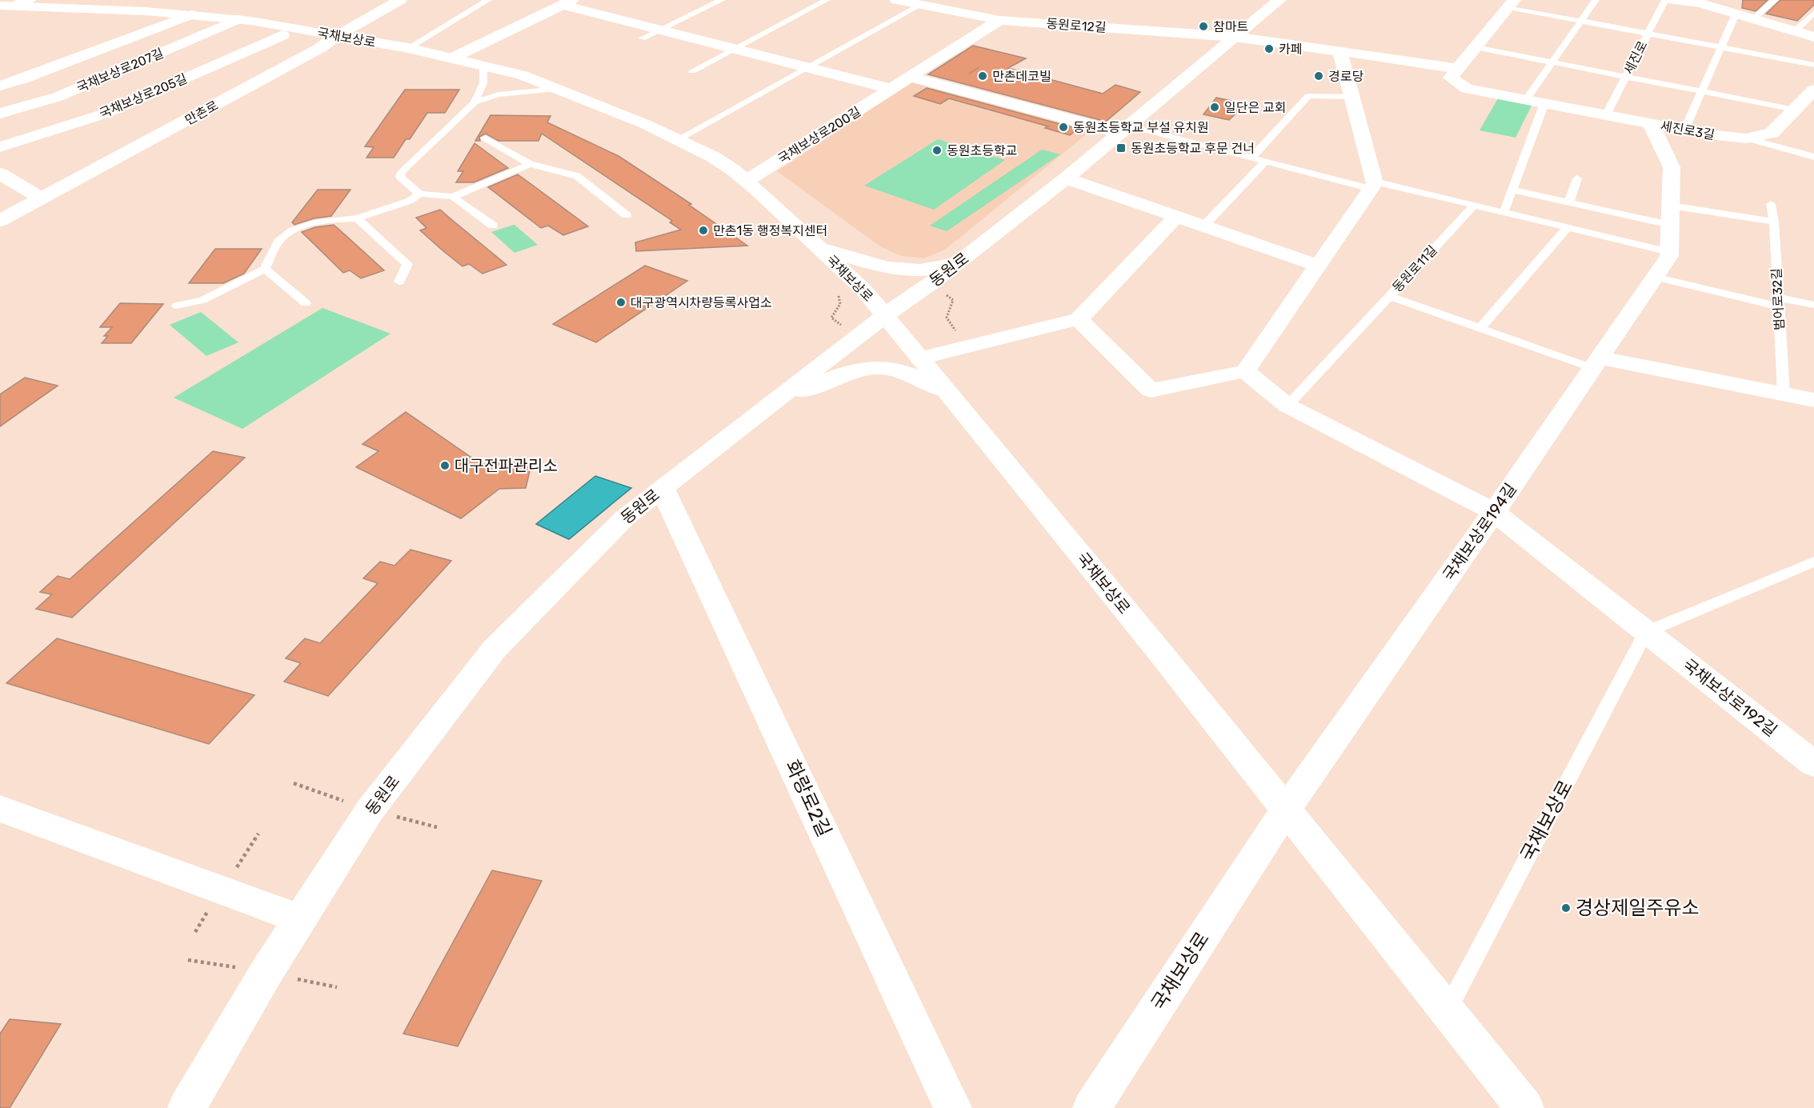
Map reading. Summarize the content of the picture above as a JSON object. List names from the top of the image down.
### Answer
{
  "streets": {
    "street": [
      "동원로12길",
      "국채보상로",
      "국채보상로207길",
      "국채보상로205길",
      "만촌로",
      "세진로3길",
      "국채보상로200길",
      "동원로",
      "국채보상로194길",
      "국채보상로192길",
      "화랑로2길"
    ],
    "lane": ["세진로", "동원로11길", "범어로32길"]
  },
  "crossings": [
    ["동원로12길", "국채보상로200길"],
    ["동원로12길", "동원로"],
    ["국채보상로", "국채보상로207길"],
    ["국채보상로", "만촌로"],
    ["국채보상로", "국채보상로200길"],
    ["국채보상로", "동원로"],
    ["국채보상로", "국채보상로194길"],
    ["국채보상로", "국채보상로192길"],
    ["세진로", "세진로3길"],
    ["세진로3길", "국채보상로194길"],
    ["동원로", "화랑로2길"],
    ["국채보상로194길", "국채보상로192길"]
  ],
  "places": {
    "other": [
      "참마트",
      "카페",
      "만촌데코빌",
      "경로당",
      "일단은 교회",
      "동원초등학교 부설 유치원",
      "동원초등학교",
      "만촌1동 행정복지센터",
      "대구광역시차량등록사업소",
      "대구전파관리소",
      "경상제일주유소"
    ],
    "transit": ["동원초등학교 후문 건너"]
  }
}
